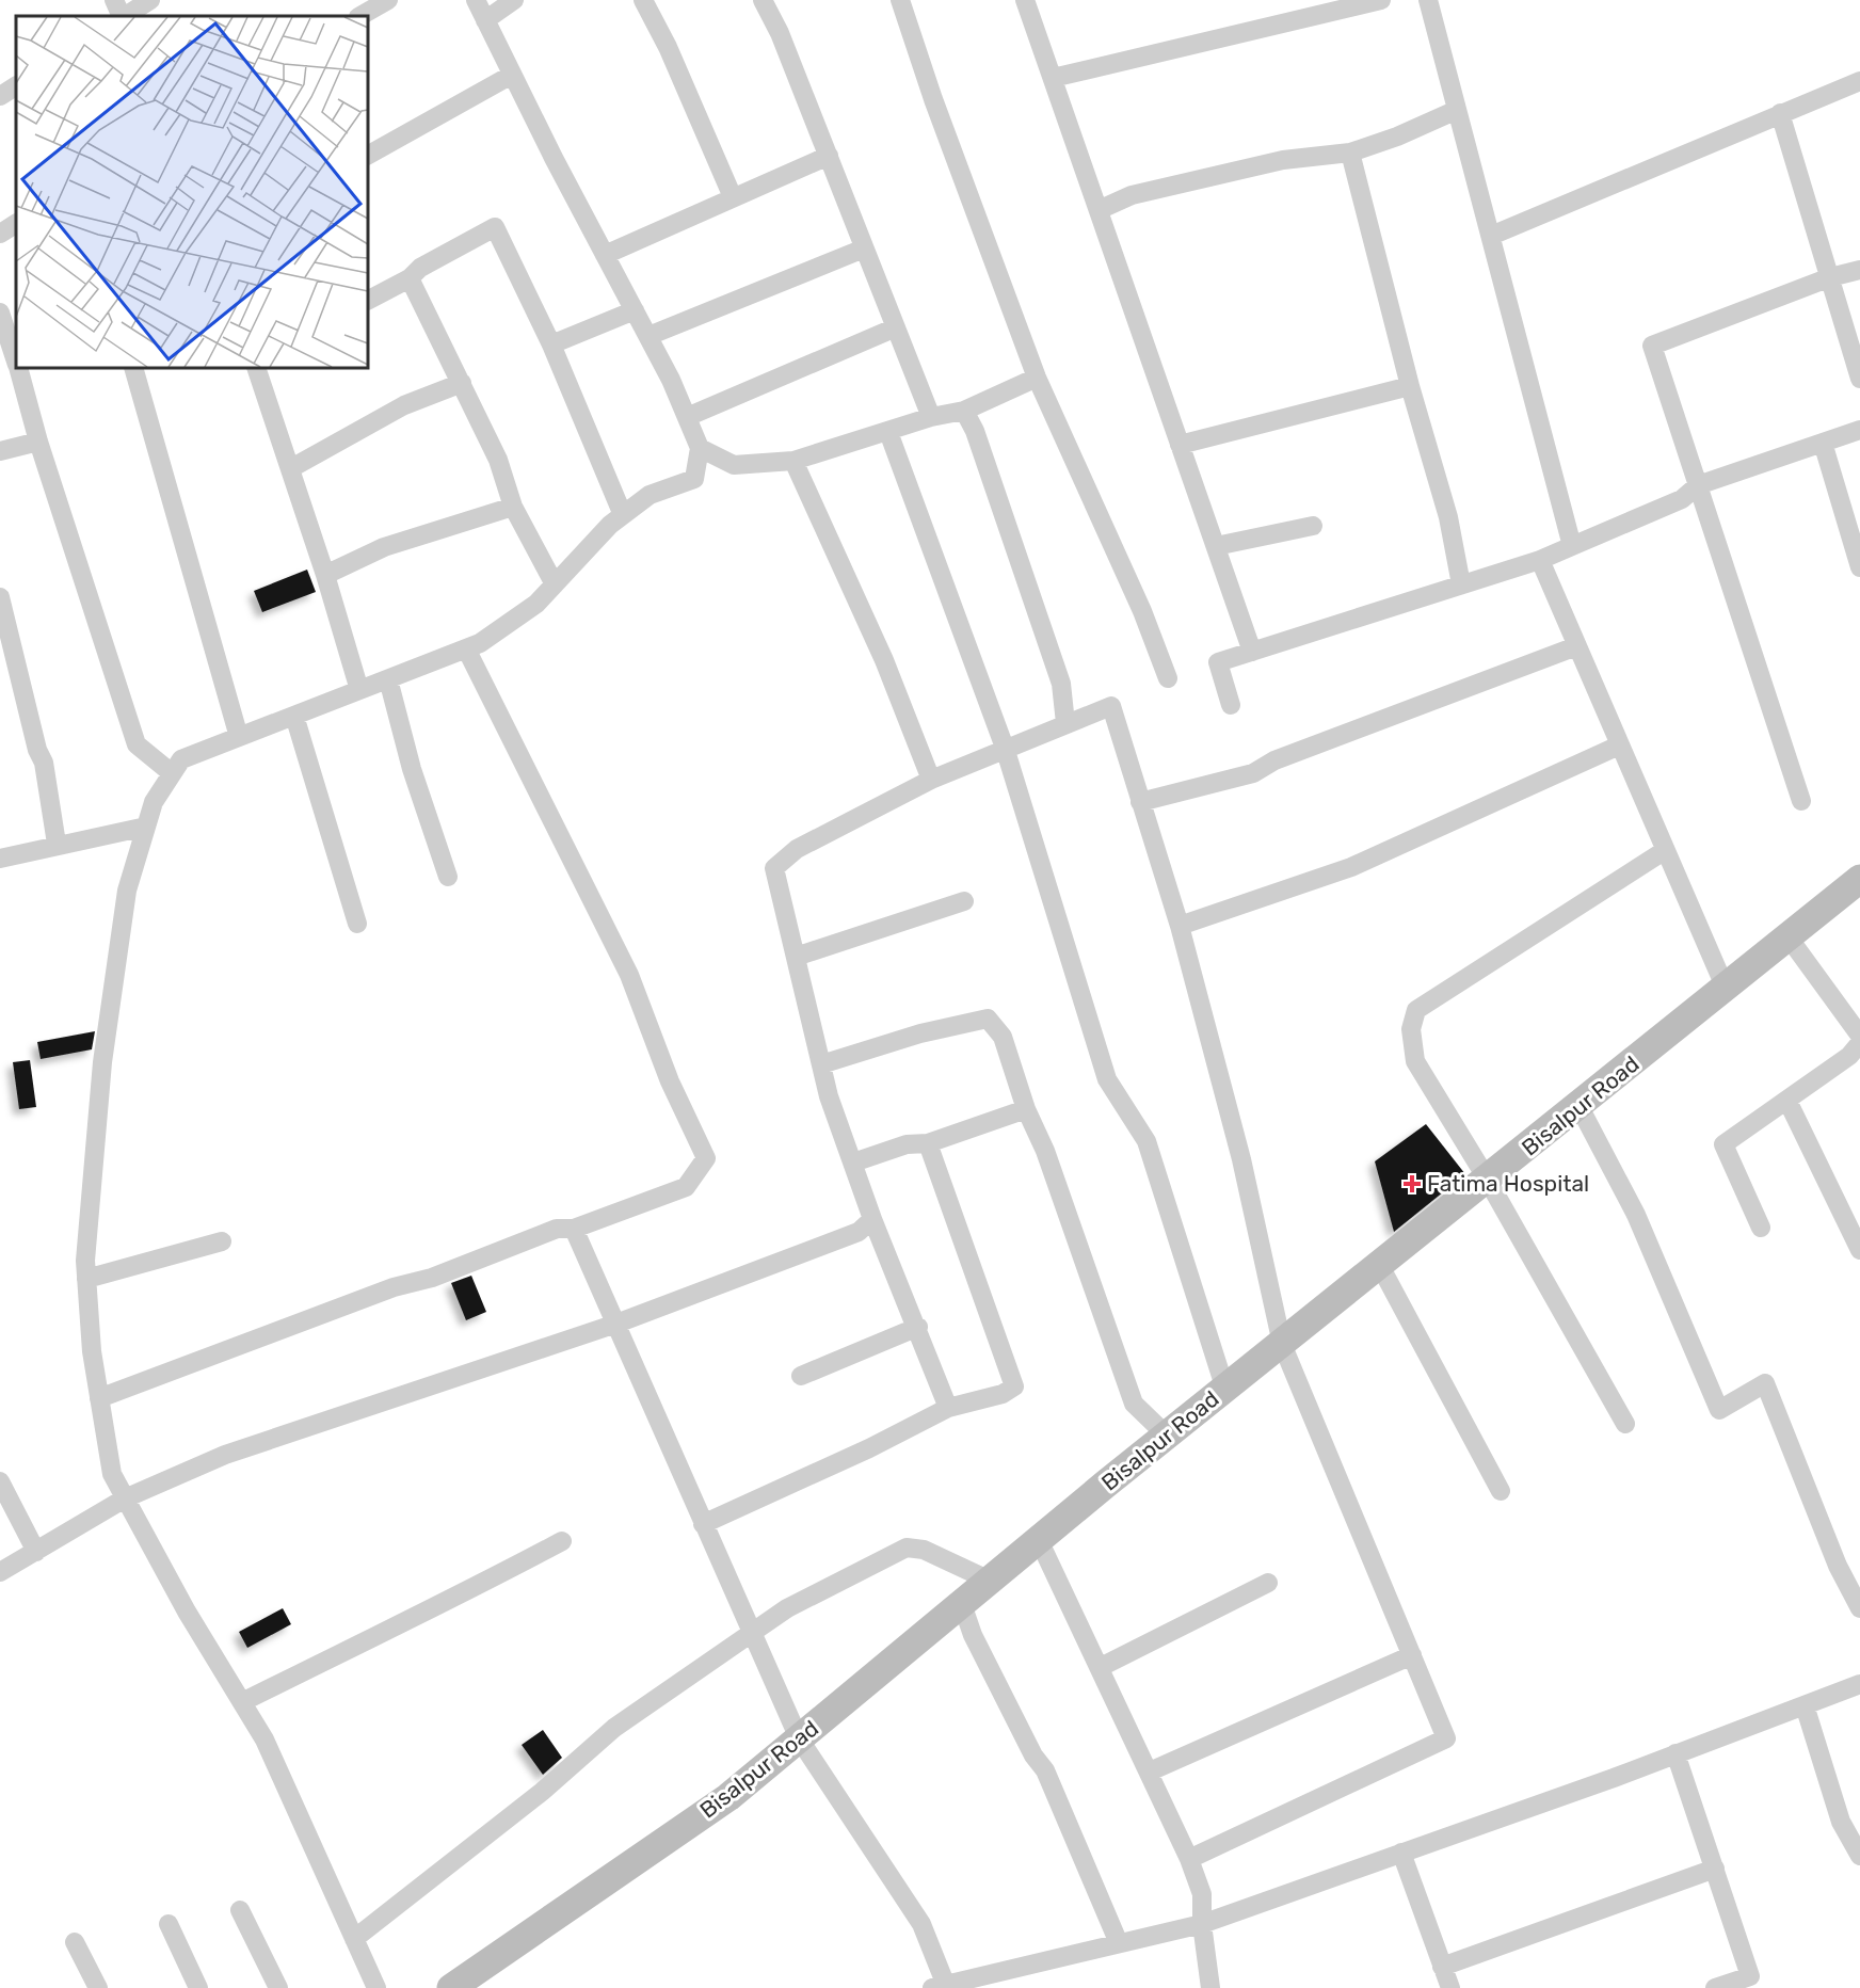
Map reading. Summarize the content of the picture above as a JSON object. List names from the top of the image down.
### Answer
{
  "streets": {
    "main road": ["Bisalpur Road"]
  },
  "places": {
    "health": ["Fatima Hospital"]
  }
}
